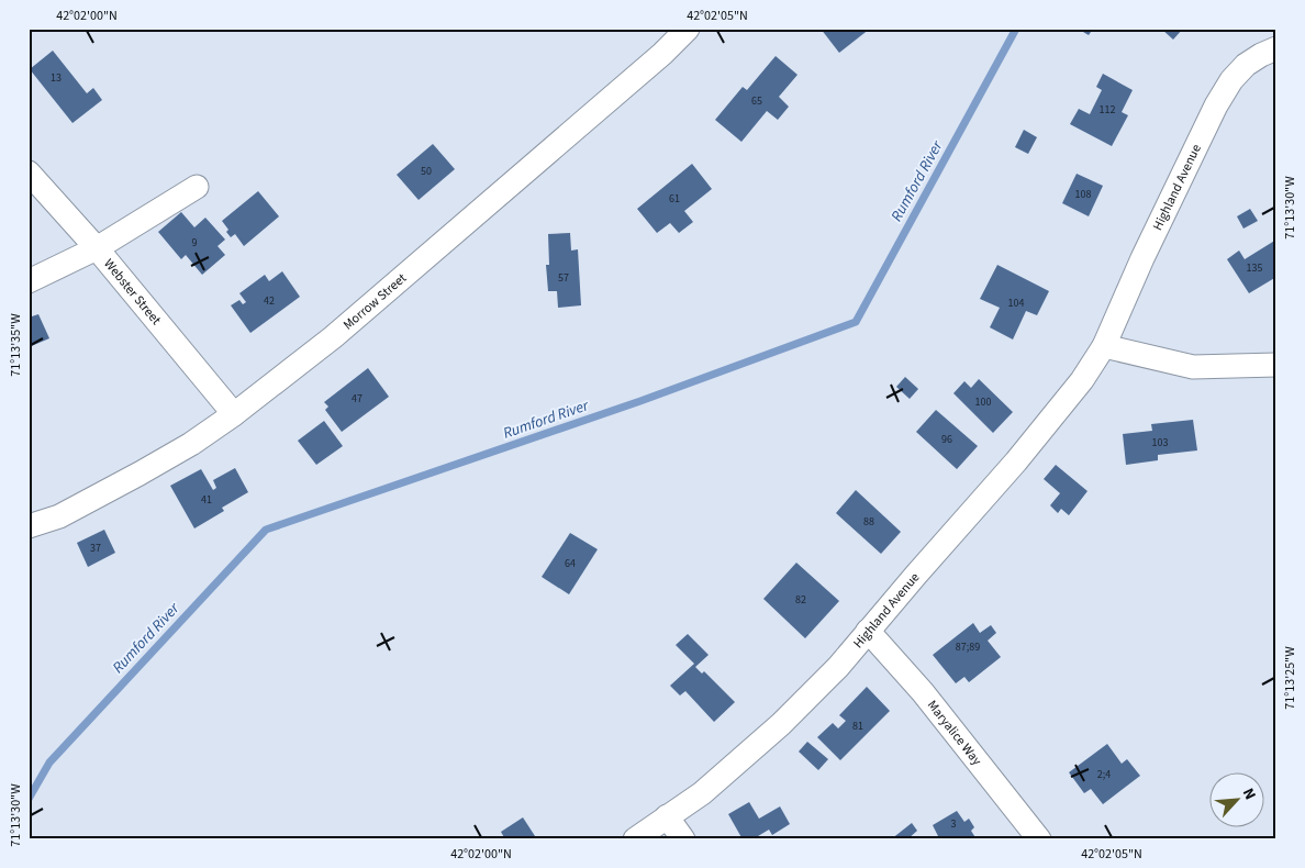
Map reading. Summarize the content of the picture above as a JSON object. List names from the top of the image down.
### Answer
{
  "streets": {
    "street": [
      "Highland Avenue",
      "Webster Street",
      "Morrow Street",
      "Maryalice Way"
    ]
  },
  "crossings": [
    ["Highland Avenue", "Maryalice Way"],
    ["Webster Street", "Morrow Street"]
  ],
  "water": ["Rumford River"],
  "house_numbers": [
    "13",
    "65",
    "112",
    "50",
    "108",
    "61",
    "9",
    "135",
    "57",
    "42",
    "104",
    "47",
    "100",
    "96",
    "103",
    "41",
    "88",
    "37",
    "64",
    "82",
    "87;89",
    "81",
    "2;4",
    "3"
  ],
  "north": "top right",
  "coordinates": [
    "42°02'00\"N",
    "42°02'05\"N",
    "71°13'30\"W",
    "71°13'35\"W",
    "71°13'25\"W"
  ]
}
